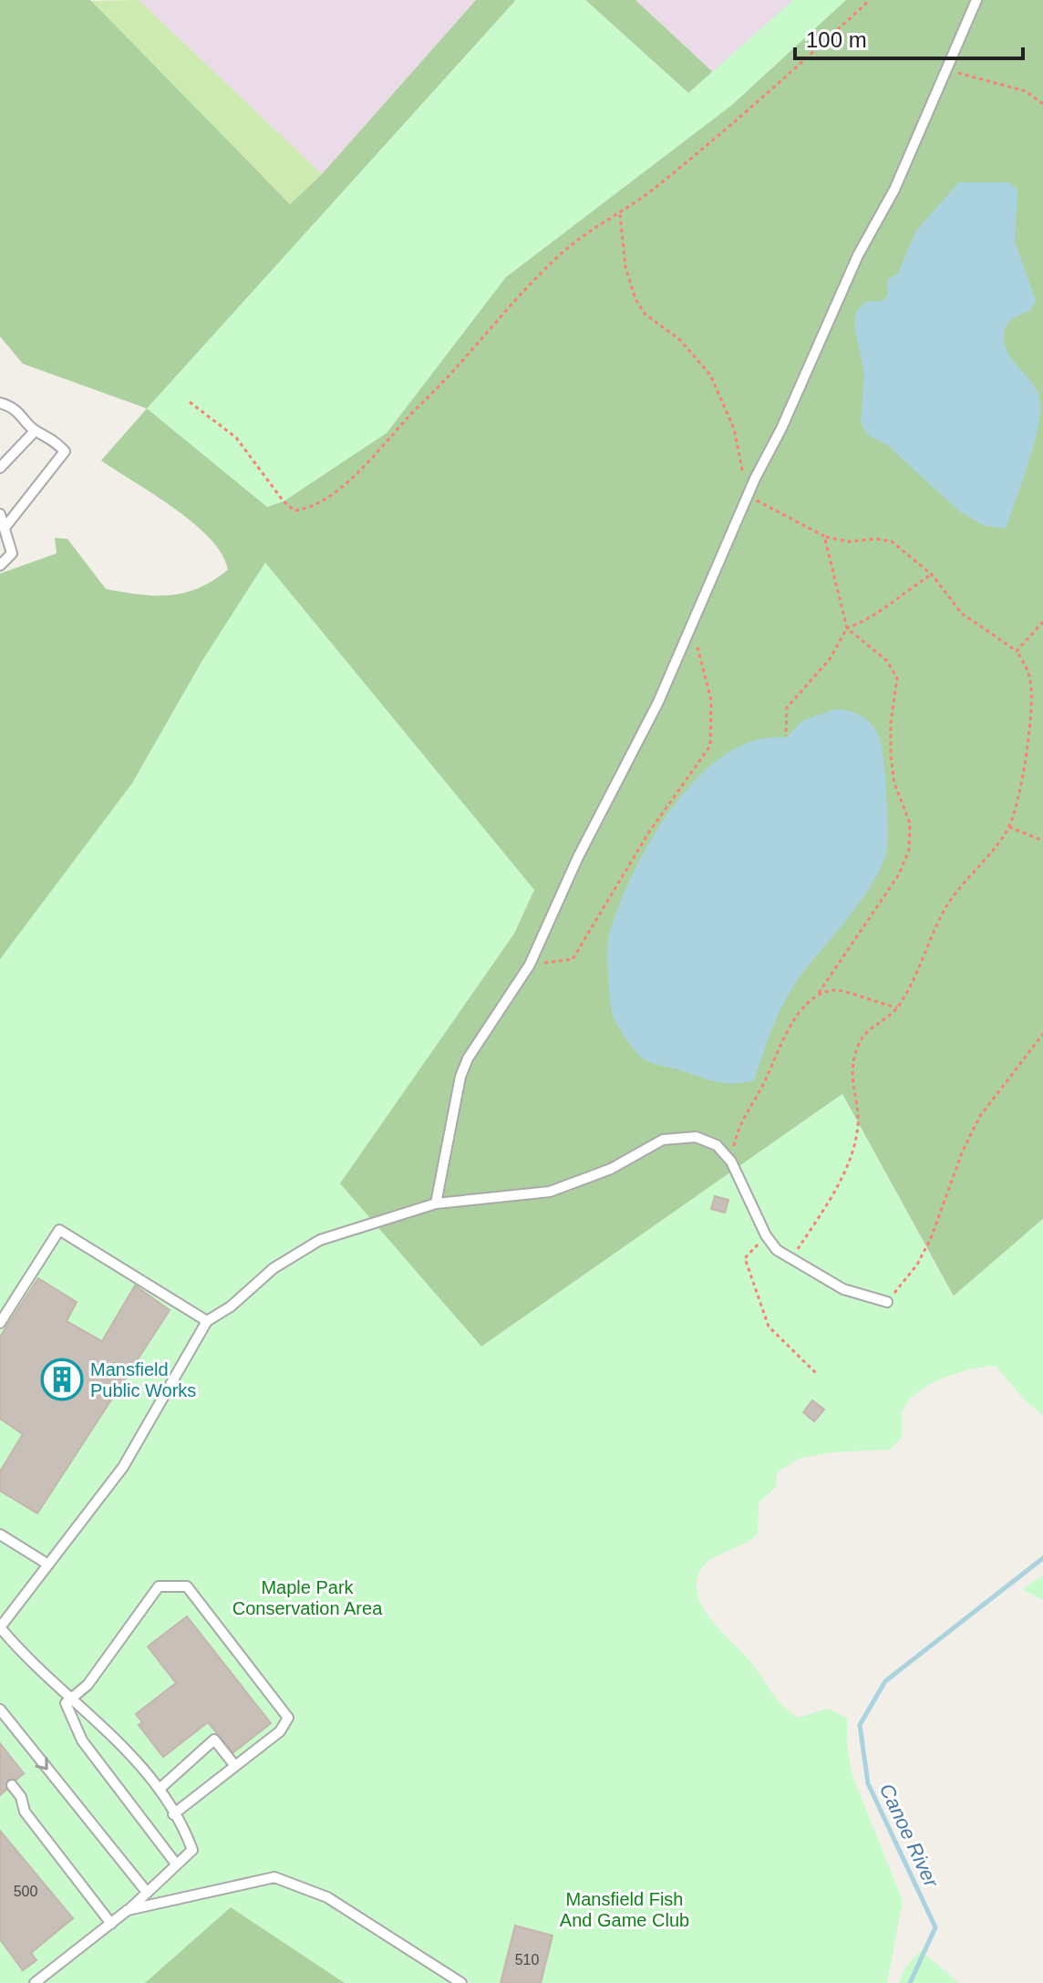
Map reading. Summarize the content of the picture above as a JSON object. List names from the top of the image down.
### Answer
{
  "water": ["Canoe River"],
  "parks": ["Maple Park Conservation Area", "Mansfield Fish And Game Club"],
  "places": {
    "building": ["Mansfield Public Works"]
  },
  "house_numbers": ["500", "510"],
  "scale_bar": "100 m"
}
